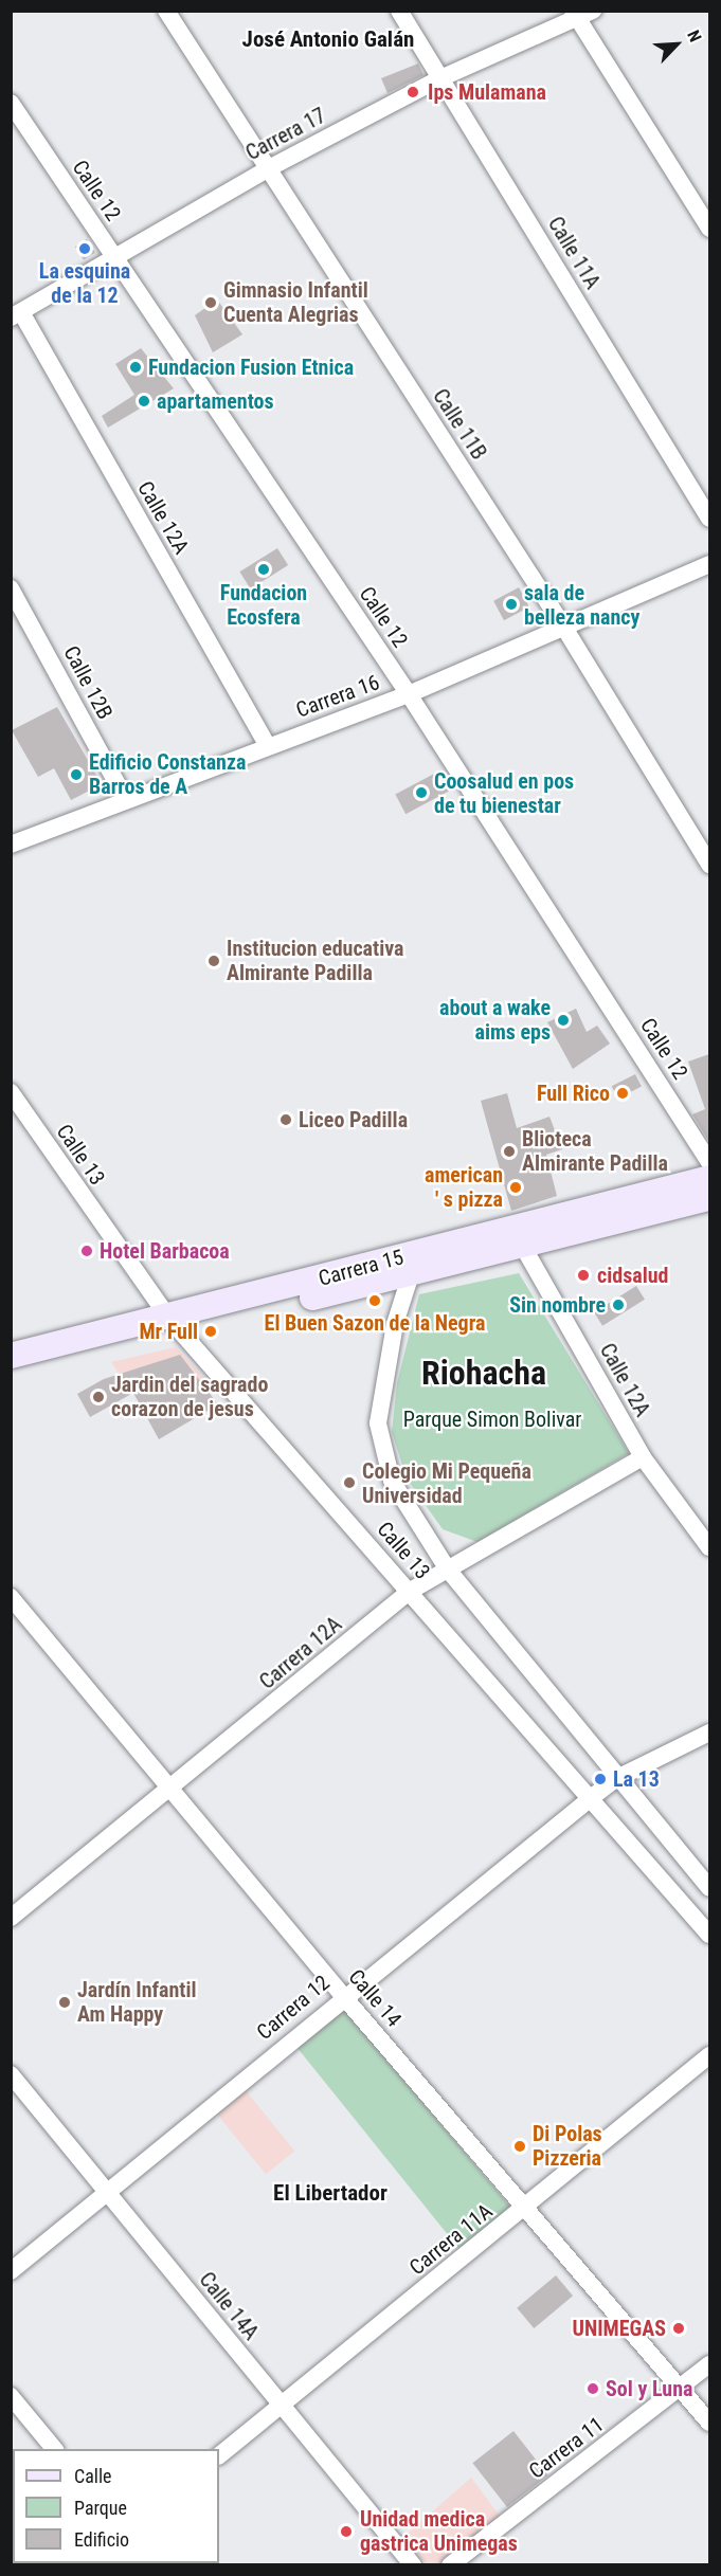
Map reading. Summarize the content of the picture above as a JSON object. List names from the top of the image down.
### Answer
{
  "streets": {
    "street": [
      "Carrera 17",
      "Calle 12",
      "Calle 11A",
      "Calle 11B",
      "Calle 12A",
      "Calle 12B",
      "Carrera 16",
      "Calle 13",
      "Carrera 15",
      "Carrera 12A",
      "Calle 14",
      "Carrera 12",
      "Carrera 11A",
      "Calle 14A",
      "Carrera 11"
    ]
  },
  "crossings": [
    ["Carrera 17", "Calle 12"],
    ["Carrera 17", "Calle 11A"],
    ["Carrera 17", "Calle 11B"],
    ["Carrera 17", "Calle 12A"],
    ["Calle 12", "Carrera 16"],
    ["Calle 11B", "Carrera 16"],
    ["Calle 12A", "Carrera 16"],
    ["Calle 12A", "Carrera 15"],
    ["Calle 12A", "Carrera 12A"],
    ["Calle 12B", "Carrera 16"],
    ["Calle 13", "Carrera 15"],
    ["Calle 13", "Carrera 12A"],
    ["Calle 13", "Carrera 12"],
    ["Carrera 12A", "Calle 14"],
    ["Calle 14", "Carrera 12"],
    ["Calle 14", "Carrera 11A"],
    ["Calle 14", "Carrera 11"],
    ["Carrera 12", "Calle 14A"],
    ["Carrera 11A", "Calle 14A"]
  ],
  "districts": ["José Antonio Galán", "Riohacha", "El Libertador"],
  "parks": ["Parque Simon Bolivar"],
  "places": [
    "Ips Mulamana",
    "La esquina de la 12",
    "Gimnasio Infantil Cuenta Alegrias",
    "Fundacion Fusion Etnica",
    "apartamentos",
    "Fundacion Ecosfera",
    "sala de belleza nancy",
    "Edificio Constanza Barros de A",
    "Coosalud en pos de tu bienestar",
    "Institucion educativa Almirante Padilla",
    "about a wake aims eps",
    "Full Rico",
    "Liceo Padilla",
    "Blioteca Almirante Padilla",
    "american ' s pizza",
    "Hotel Barbacoa",
    "cidsalud",
    "El Buen Sazon de la Negra",
    "Sin nombre",
    "Mr Full",
    "Jardin del sagrado corazon de jesus",
    "Colegio Mi Pequeña Universidad",
    "La 13",
    "Jardín Infantil Am Happy",
    "Di Polas Pizzeria",
    "UNIMEGAS",
    "Sol y Luna",
    "Unidad medica gastrica Unimegas"
  ],
  "legend": ["Calle", "Parque", "Edificio"],
  "north": "top right"
}
